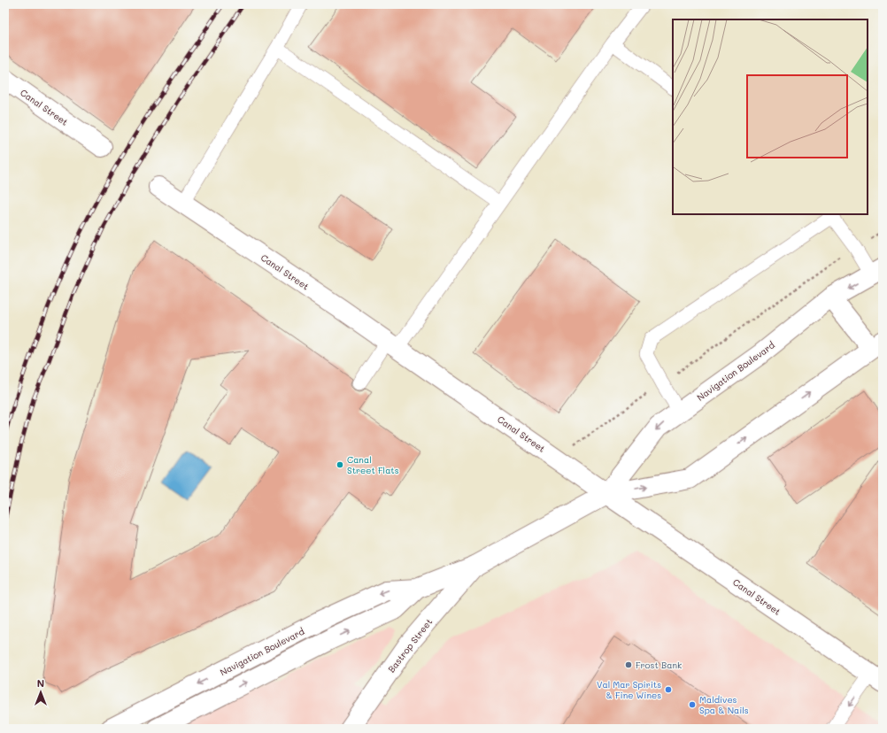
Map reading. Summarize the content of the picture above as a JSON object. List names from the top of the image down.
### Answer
{
  "streets": {
    "main road": ["Canal Street", "Navigation Boulevard", "Bastrop Street"]
  },
  "crossings": [
    ["Canal Street", "Navigation Boulevard"],
    ["Navigation Boulevard", "Bastrop Street"]
  ],
  "places": [
    "Canal Street Flats",
    "Frost Bank",
    "Val Mar Spirits & Fine Wines",
    "Maldives Spa & Nails"
  ],
  "north": "top"
}
